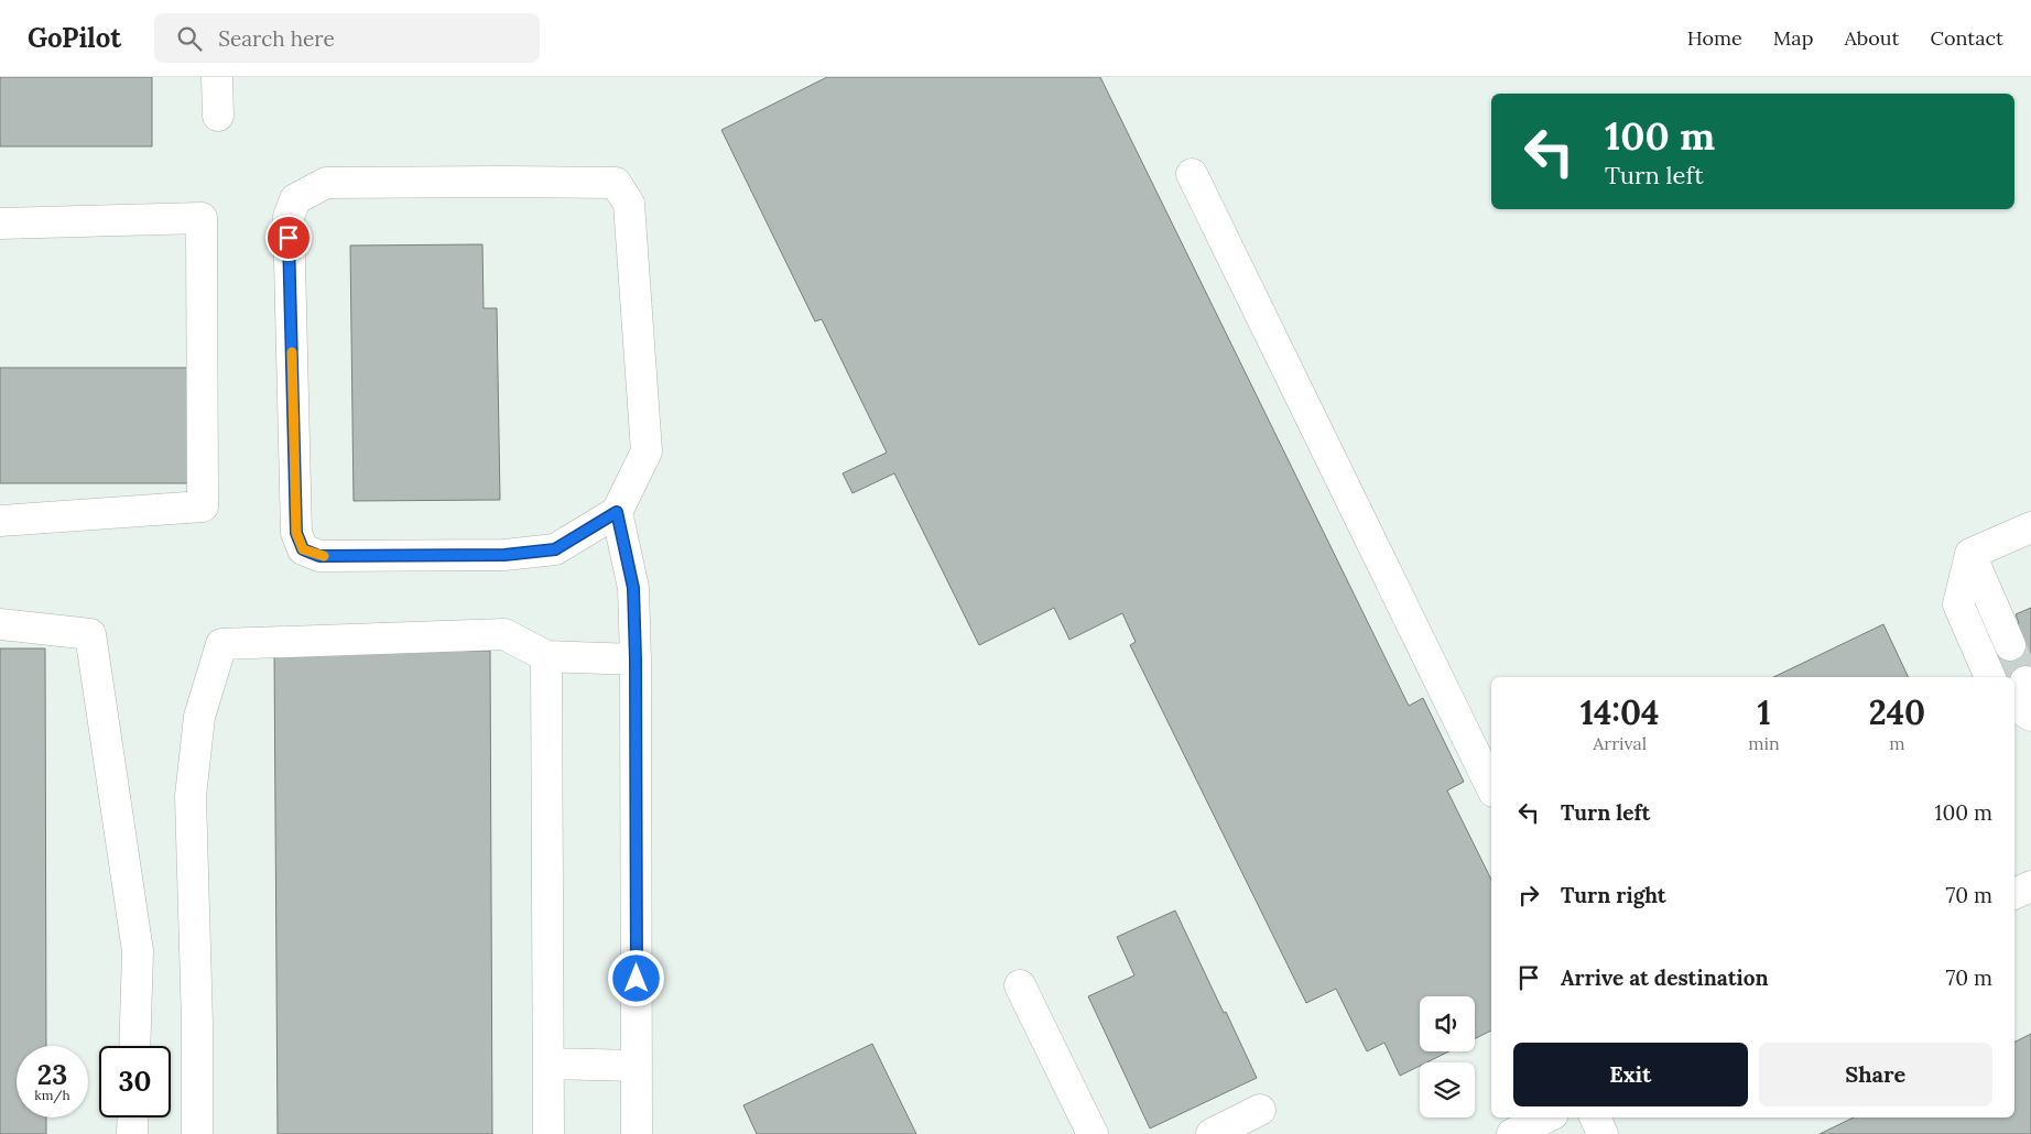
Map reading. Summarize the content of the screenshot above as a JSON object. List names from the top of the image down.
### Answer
{
  "page": {
    "header": "GoPilot",
    "search": "Search here",
    "nav": [
      "Home",
      "Map",
      "About",
      "Contact"
    ],
    "turn": ["100 m", "Turn left"],
    "eta": [
      "14:04",
      "Arrival",
      "1",
      "min",
      "240",
      "m"
    ],
    "list": [
      {
        "name": "Turn left",
        "value": "100 m"
      },
      {
        "name": "Turn right",
        "value": "70 m"
      },
      {
        "name": "Arrive at destination",
        "value": "70 m"
      }
    ],
    "buttons": ["Exit", "Share"],
    "speed": "23 km/h",
    "limit": "30"
  }
}
